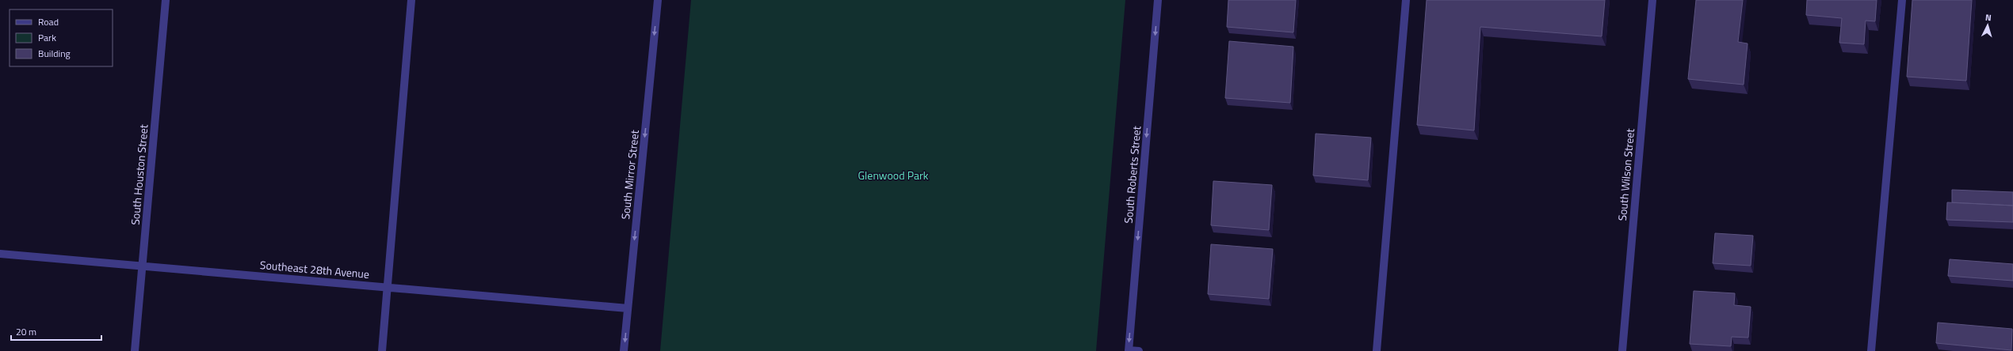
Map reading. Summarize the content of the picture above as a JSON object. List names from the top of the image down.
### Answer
{
  "streets": {
    "street": [
      "South Houston Street",
      "South Mirror Street",
      "South Roberts Street",
      "South Wilson Street",
      "Southeast 28th Avenue"
    ]
  },
  "crossings": [
    ["South Houston Street", "Southeast 28th Avenue"],
    ["South Mirror Street", "Southeast 28th Avenue"]
  ],
  "one_way": ["South Mirror Street", "South Roberts Street"],
  "parks": ["Glenwood Park"],
  "legend": ["Road", "Park", "Building"],
  "scale_bar": "20 m",
  "north": "top"
}
